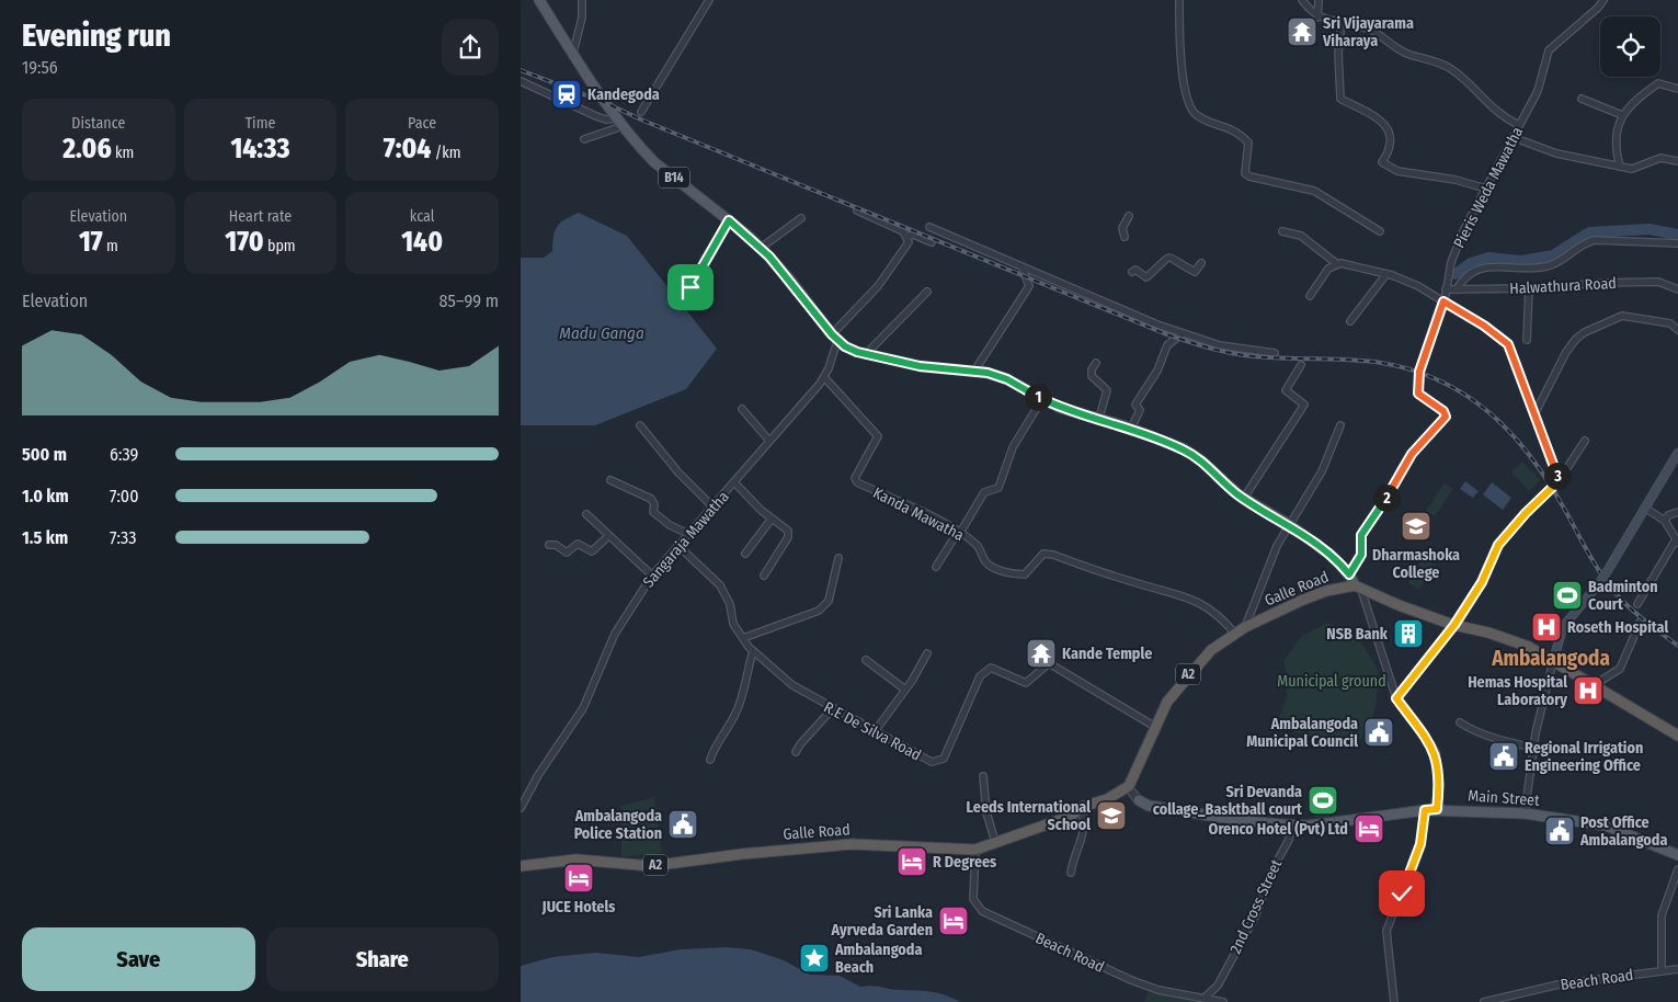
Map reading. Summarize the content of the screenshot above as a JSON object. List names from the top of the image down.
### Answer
{
  "streets": {
    "highway": ["Galle Road", "A2"],
    "main road": ["B14", "Main Street"],
    "street": [
      "Pieris Weda Mawatha",
      "Halwathura Road",
      "Kanda Mawatha",
      "Sangaraja Mawatha",
      "R.E De Silva Road",
      "2nd Cross Street",
      "Beach Road"
    ]
  },
  "crossings": [
    ["B14", "Pieris Weda Mawatha"],
    ["B14", "Sangaraja Mawatha"],
    ["B14", "Galle Road"],
    ["Pieris Weda Mawatha", "Halwathura Road"],
    ["Kanda Mawatha", "Sangaraja Mawatha"],
    ["Kanda Mawatha", "Galle Road"],
    ["Sangaraja Mawatha", "R.E De Silva Road"],
    ["Galle Road", "R.E De Silva Road"],
    ["Galle Road", "Main Street"],
    ["Galle Road", "Beach Road"],
    ["Main Street", "2nd Cross Street"],
    ["2nd Cross Street", "Beach Road"]
  ],
  "districts": ["Ambalangoda"],
  "water": ["Madu Ganga"],
  "parks": ["Municipal ground"],
  "places": {
    "temple": ["Sri Vijayarama Viharaya", "Kande Temple"],
    "station": ["Kandegoda"],
    "school or university": ["Dharmashoka College", "Leeds International School"],
    "sports": ["Badminton Court", "Sri Devanda collage_Basktball court"],
    "hospital": ["Roseth Hospital", "Hemas Hospital Laboratory"],
    "building": ["NSB Bank"],
    "public building": [
      "Ambalangoda Municipal Council",
      "Regional Irrigation Engineering Office",
      "Ambalangoda Police Station",
      "Post Office Ambalangoda"
    ],
    "hotel": [
      "Orenco Hotel (Pvt) Ltd",
      "R Degrees",
      "JUCE Hotels",
      "Sri Lanka Ayrveda Garden"
    ],
    "place": ["Ambalangoda Beach"]
  },
  "page": {
    "heading": ["Evening run", "19:56"],
    "stats": [
      ["Distance", "2.06 km"],
      ["Time", "14:33"],
      ["Pace", "7:04 /km"],
      ["Elevation", "17 m"],
      ["Heart rate", "170 bpm"],
      ["kcal", "140"]
    ],
    "chart": ["Elevation", "85–99 m"],
    "pins": ["1", "3", "2"],
    "list": [
      {
        "name": "500 m",
        "note": "6:39"
      },
      {
        "name": "1.0 km",
        "note": "7:00"
      },
      {
        "name": "1.5 km",
        "note": "7:33"
      }
    ],
    "buttons": ["Save", "Share"]
  }
}
